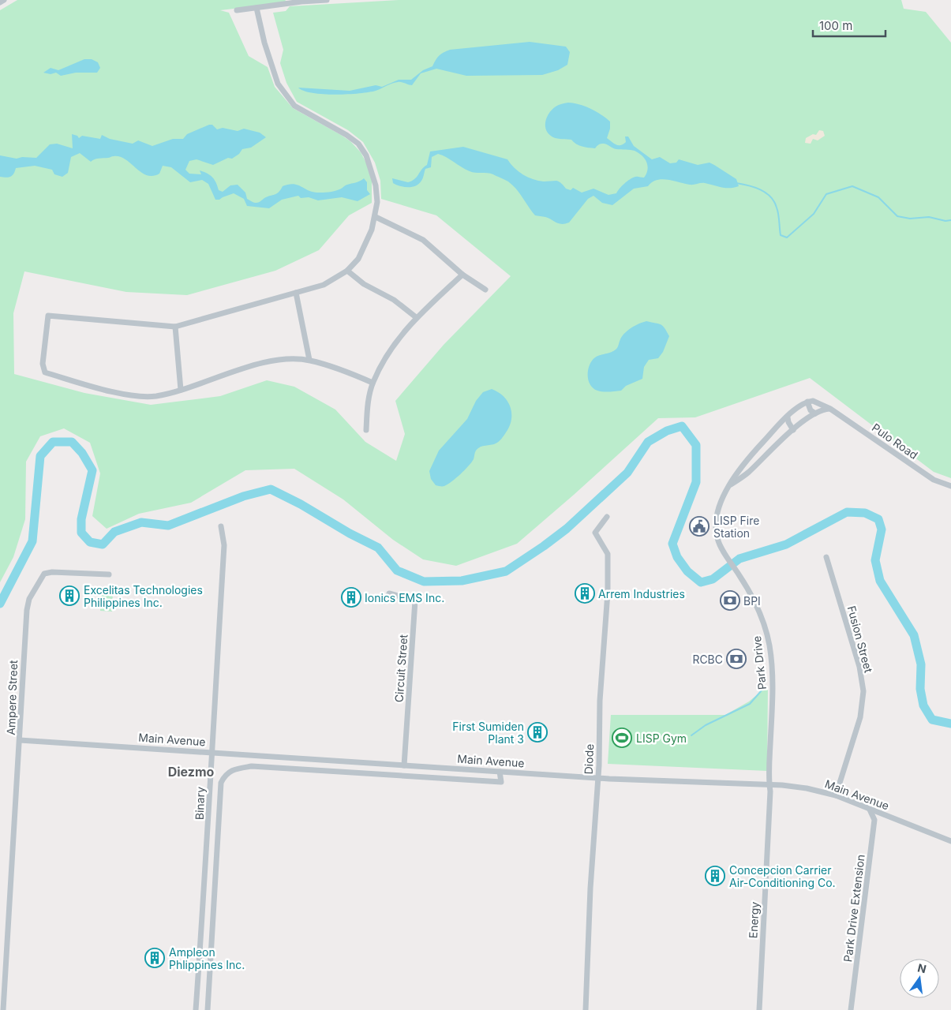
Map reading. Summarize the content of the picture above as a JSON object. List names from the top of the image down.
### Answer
{
  "streets": {
    "street": [
      "Pulo Road",
      "Fusion Street",
      "Park Drive",
      "Circuit Street",
      "Ampere Street",
      "Main Avenue",
      "Diode",
      "Binary",
      "Park Drive Extension",
      "Energy"
    ]
  },
  "crossings": [
    ["Pulo Road", "Park Drive"],
    ["Fusion Street", "Main Avenue"],
    ["Park Drive", "Main Avenue"],
    ["Park Drive", "Energy"],
    ["Circuit Street", "Main Avenue"],
    ["Ampere Street", "Main Avenue"],
    ["Main Avenue", "Diode"],
    ["Main Avenue", "Binary"],
    ["Main Avenue", "Park Drive Extension"],
    ["Main Avenue", "Energy"]
  ],
  "districts": ["Diezmo"],
  "places": {
    "public building": ["LISP Fire Station"],
    "building": [
      "Arrem Industries",
      "Excelitas Technologies Philippines Inc.",
      "Ionics EMS Inc.",
      "First Sumiden Plant 3",
      "Concepcion Carrier Air-Conditioning Co.",
      "Ampleon Phlippines Inc."
    ],
    "bank": ["BPI", "RCBC"],
    "sports": ["LISP Gym"]
  },
  "scale_bar": "100 m",
  "north": "top"
}
